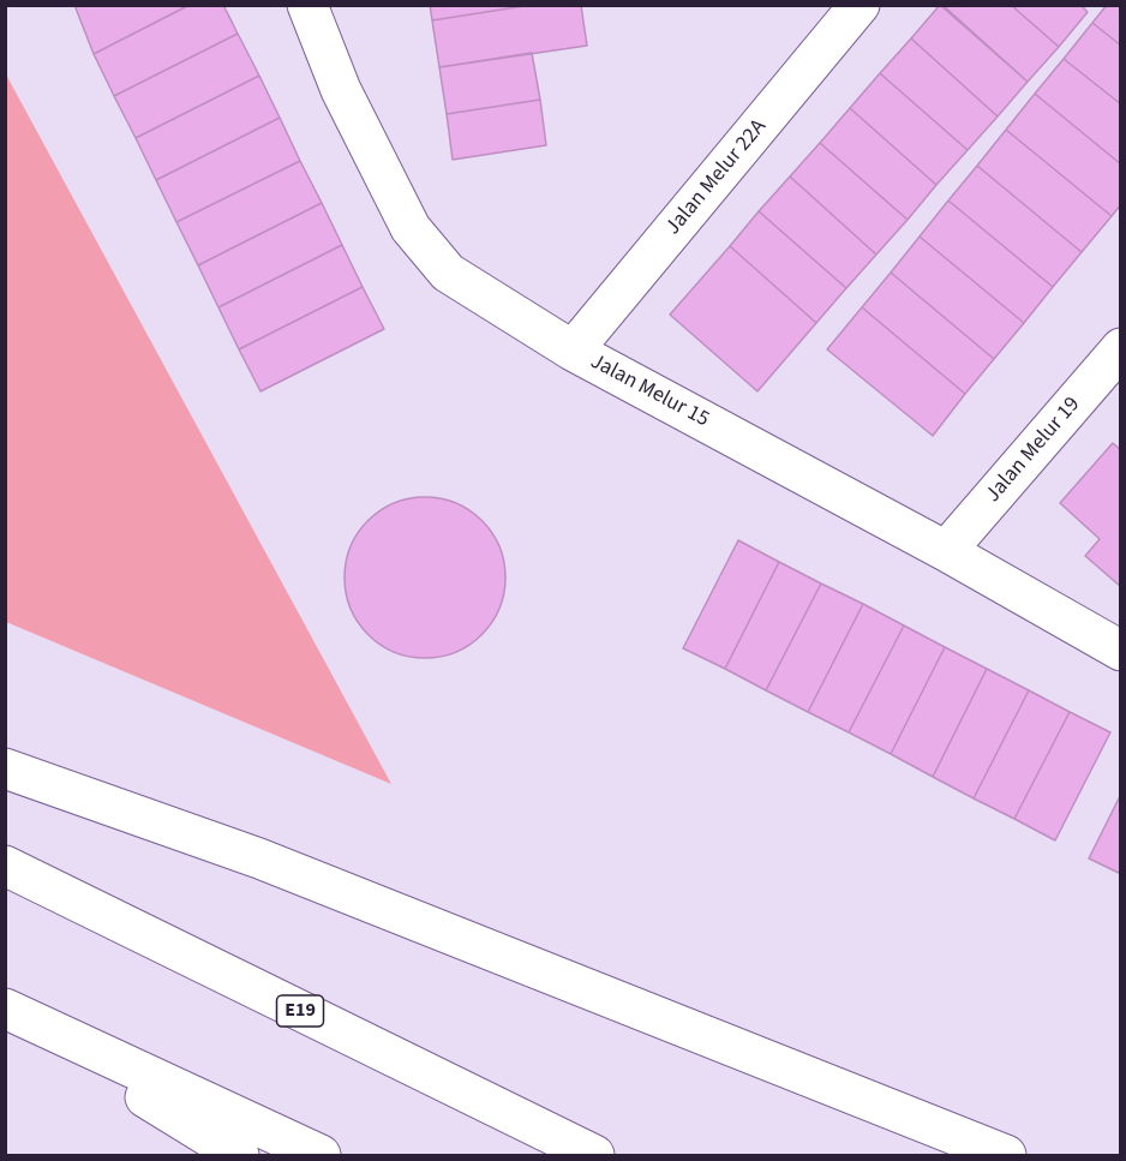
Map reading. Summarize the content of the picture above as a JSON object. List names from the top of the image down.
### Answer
{
  "streets": {
    "main road": [
      "Jalan Melur 22A",
      "Jalan Melur 15",
      "Jalan Melur 19",
      "E19"
    ]
  },
  "crossings": [
    ["Jalan Melur 22A", "Jalan Melur 15"],
    ["Jalan Melur 15", "Jalan Melur 19"]
  ]
}
